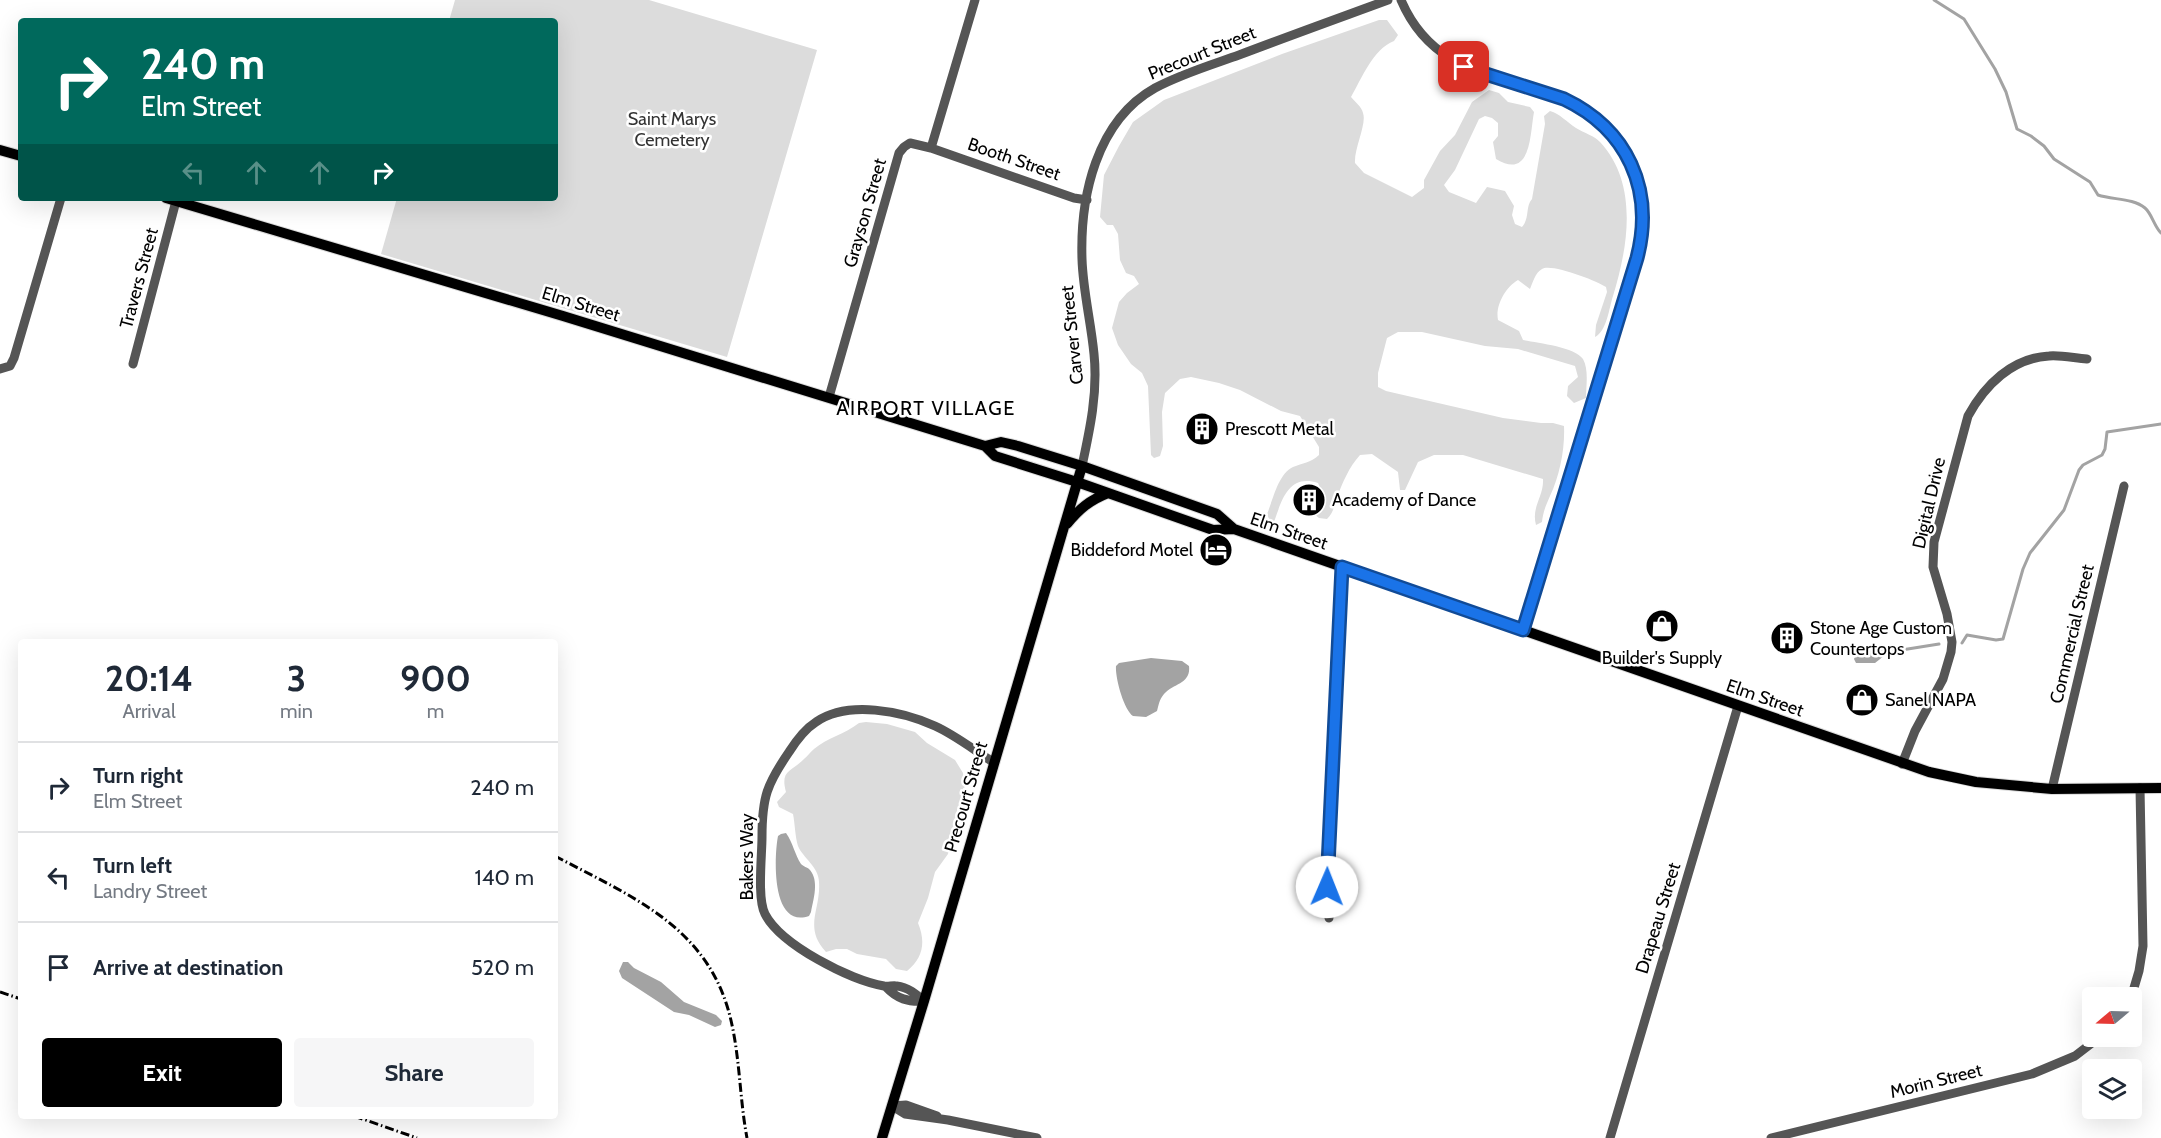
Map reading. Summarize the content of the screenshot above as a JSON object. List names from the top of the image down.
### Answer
{
  "streets": {
    "main road": ["Precourt Street", "Elm Street"],
    "street": [
      "Booth Street",
      "Grayson Street",
      "Travers Street",
      "Carver Street",
      "Digital Drive",
      "Commercial Street",
      "Bakers Way",
      "Drapeau Street",
      "Morin Street"
    ]
  },
  "crossings": [
    ["Precourt Street", "Booth Street"],
    ["Precourt Street", "Elm Street"],
    ["Precourt Street", "Carver Street"],
    ["Precourt Street", "Bakers Way"],
    ["Booth Street", "Grayson Street"],
    ["Booth Street", "Carver Street"],
    ["Grayson Street", "Elm Street"],
    ["Elm Street", "Carver Street"],
    ["Elm Street", "Digital Drive"],
    ["Elm Street", "Commercial Street"],
    ["Elm Street", "Drapeau Street"]
  ],
  "districts": ["AIRPORT VILLAGE"],
  "parks": ["Saint Marys Cemetery"],
  "places": {
    "building": ["Prescott Metal", "Academy of Dance", "Stone Age Custom Countertops"],
    "hotel": ["Biddeford Motel"],
    "shop": ["Builder's Supply", "Sanel NAPA"]
  },
  "north": "left",
  "page": {
    "turn": ["240 m", "Elm Street"],
    "eta": [
      "20:14",
      "Arrival",
      "3",
      "min",
      "900",
      "m"
    ],
    "list": [
      {
        "name": "Turn right",
        "note": "Elm Street",
        "value": "240 m"
      },
      {
        "name": "Turn left",
        "note": "Landry Street",
        "value": "140 m"
      },
      {
        "name": "Arrive at destination",
        "value": "520 m"
      }
    ],
    "buttons": ["Exit", "Share"]
  }
}
